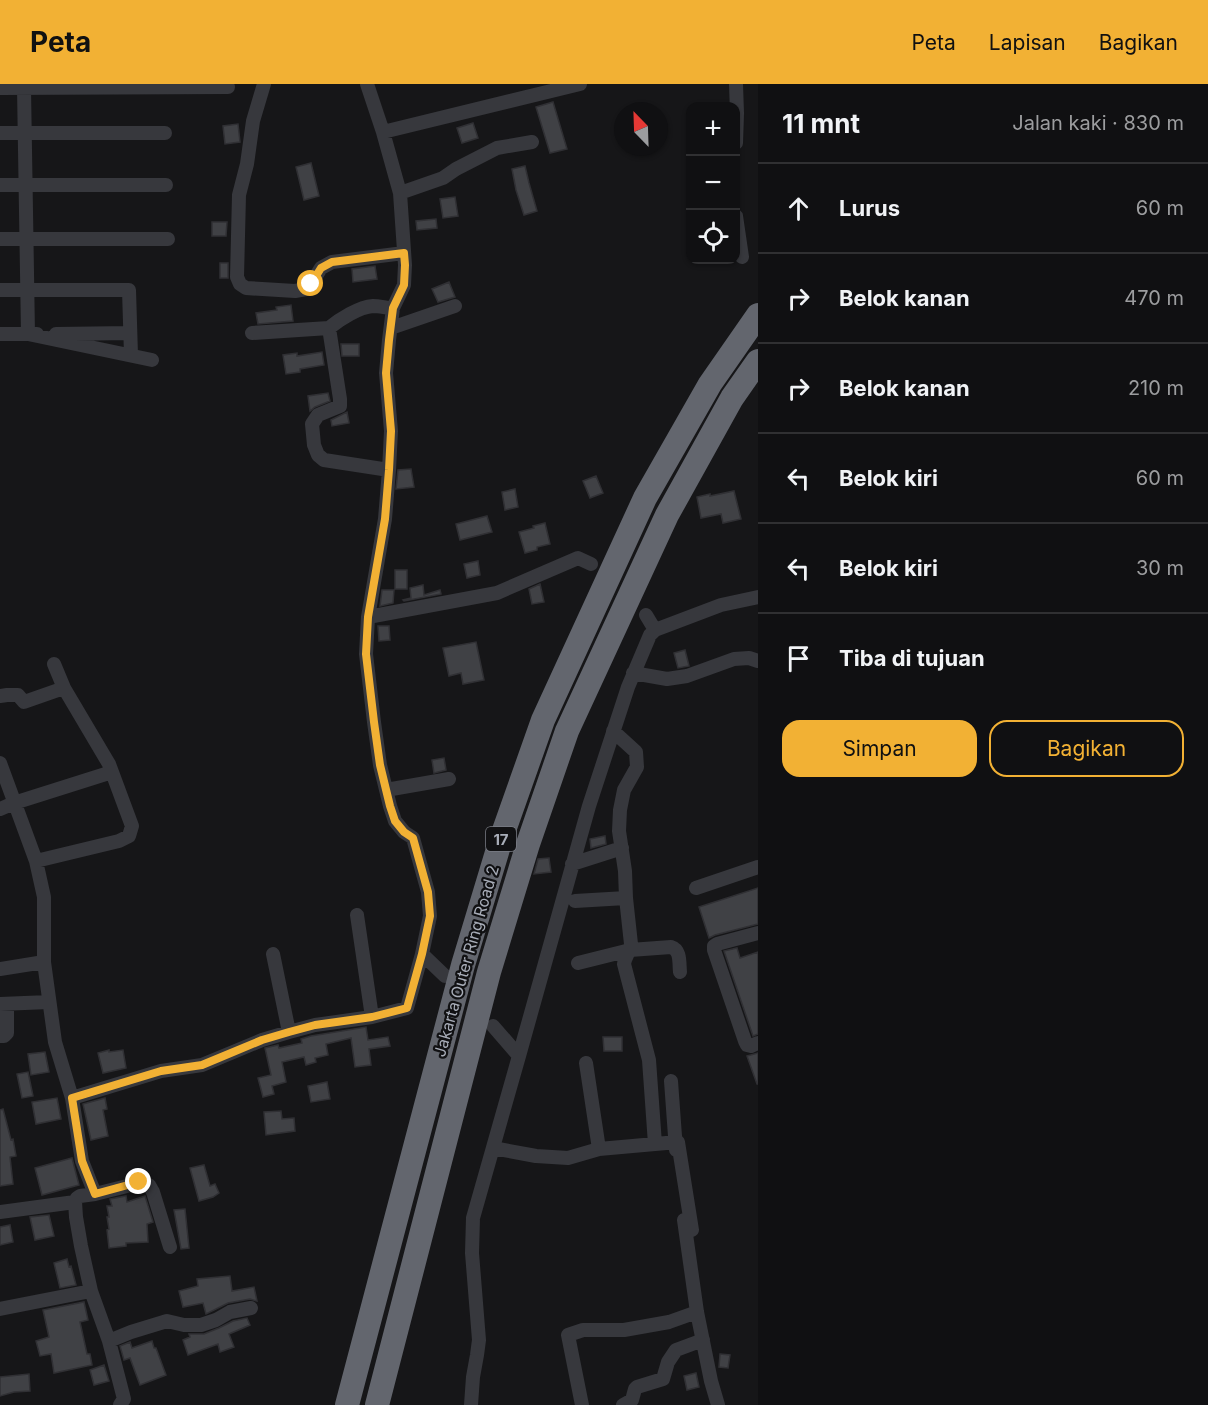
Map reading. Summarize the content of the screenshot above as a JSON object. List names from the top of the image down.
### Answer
{
  "streets": {
    "highway": ["17", "Jakarta Outer Ring Road 2"]
  },
  "north": "top left",
  "page": {
    "header": "Peta",
    "nav": ["Peta", "Lapisan", "Bagikan"],
    "heading": ["11 mnt", "Jalan kaki · 830 m"],
    "map_buttons": ["+", "−"],
    "list": [
      ["Lurus", "60 m"],
      ["Belok kanan", "470 m"],
      ["Belok kanan", "210 m"],
      ["Belok kiri", "60 m"],
      ["Belok kiri", "30 m"],
      "Tiba di tujuan"
    ],
    "buttons": ["Simpan", "Bagikan"]
  }
}
